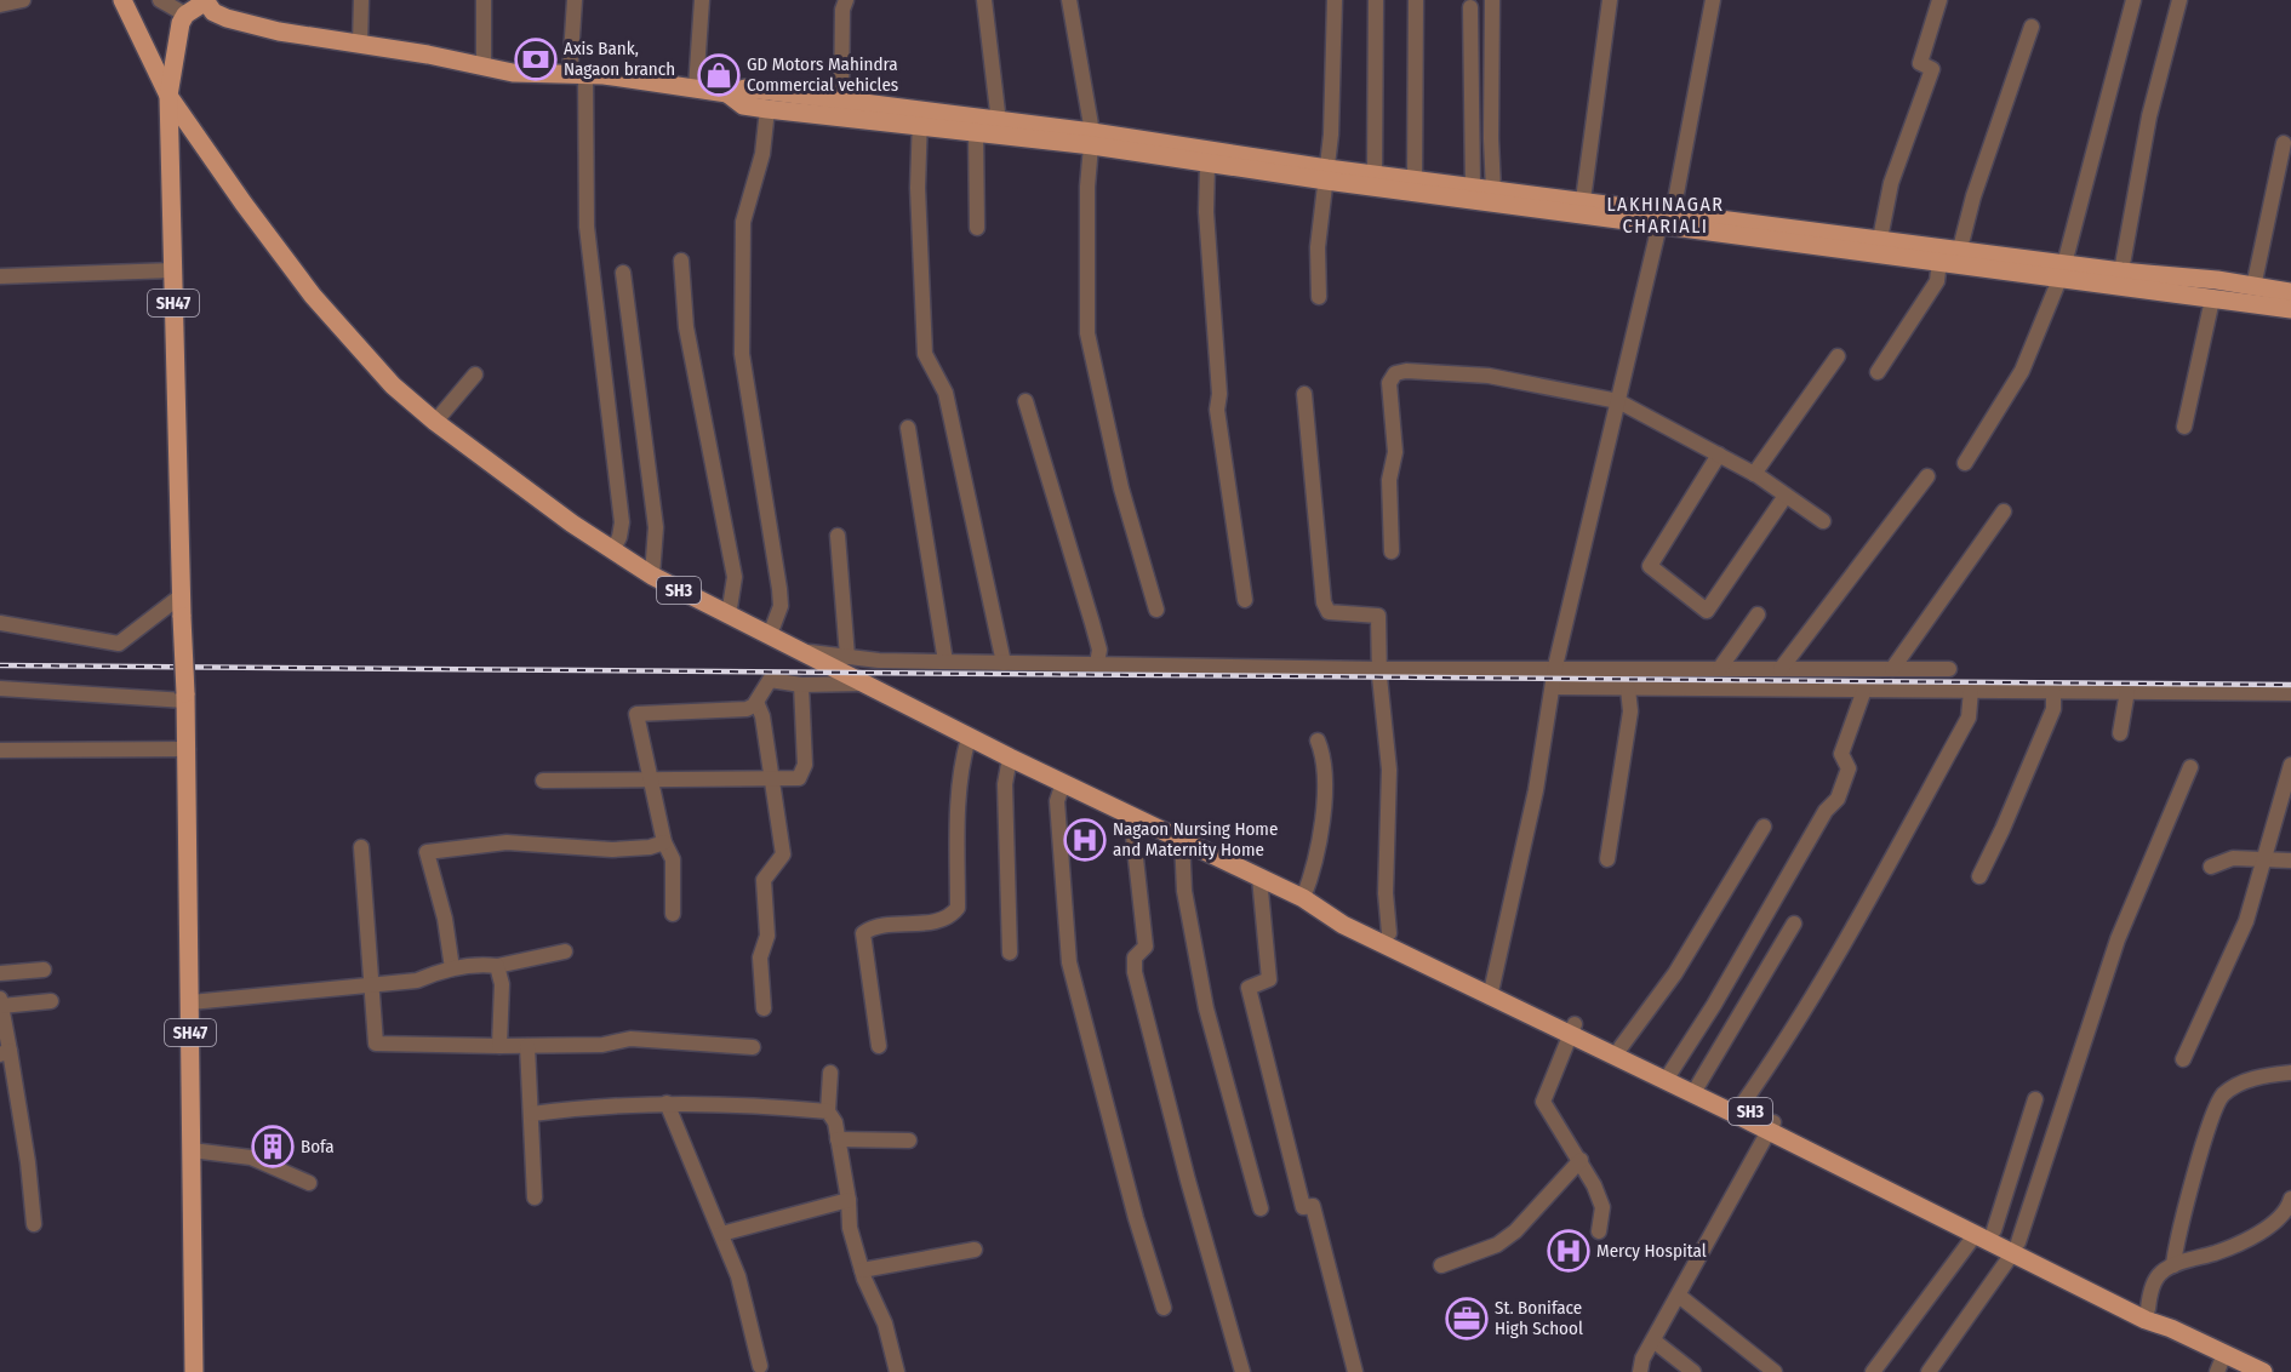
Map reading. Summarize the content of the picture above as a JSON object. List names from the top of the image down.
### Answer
{
  "streets": {
    "main road": ["SH47", "SH3"]
  },
  "crossings": [
    ["SH47", "SH3"]
  ],
  "districts": ["LAKHINAGAR CHARIALI"],
  "places": {
    "bank": ["Axis Bank, Nagaon branch"],
    "shop": ["GD Motors Mahindra Commercial vehicles"],
    "hospital": ["Nagaon Nursing Home and Maternity Home", "Mercy Hospital"],
    "building": ["Bofa"],
    "office": ["St. Boniface High School"]
  }
}
